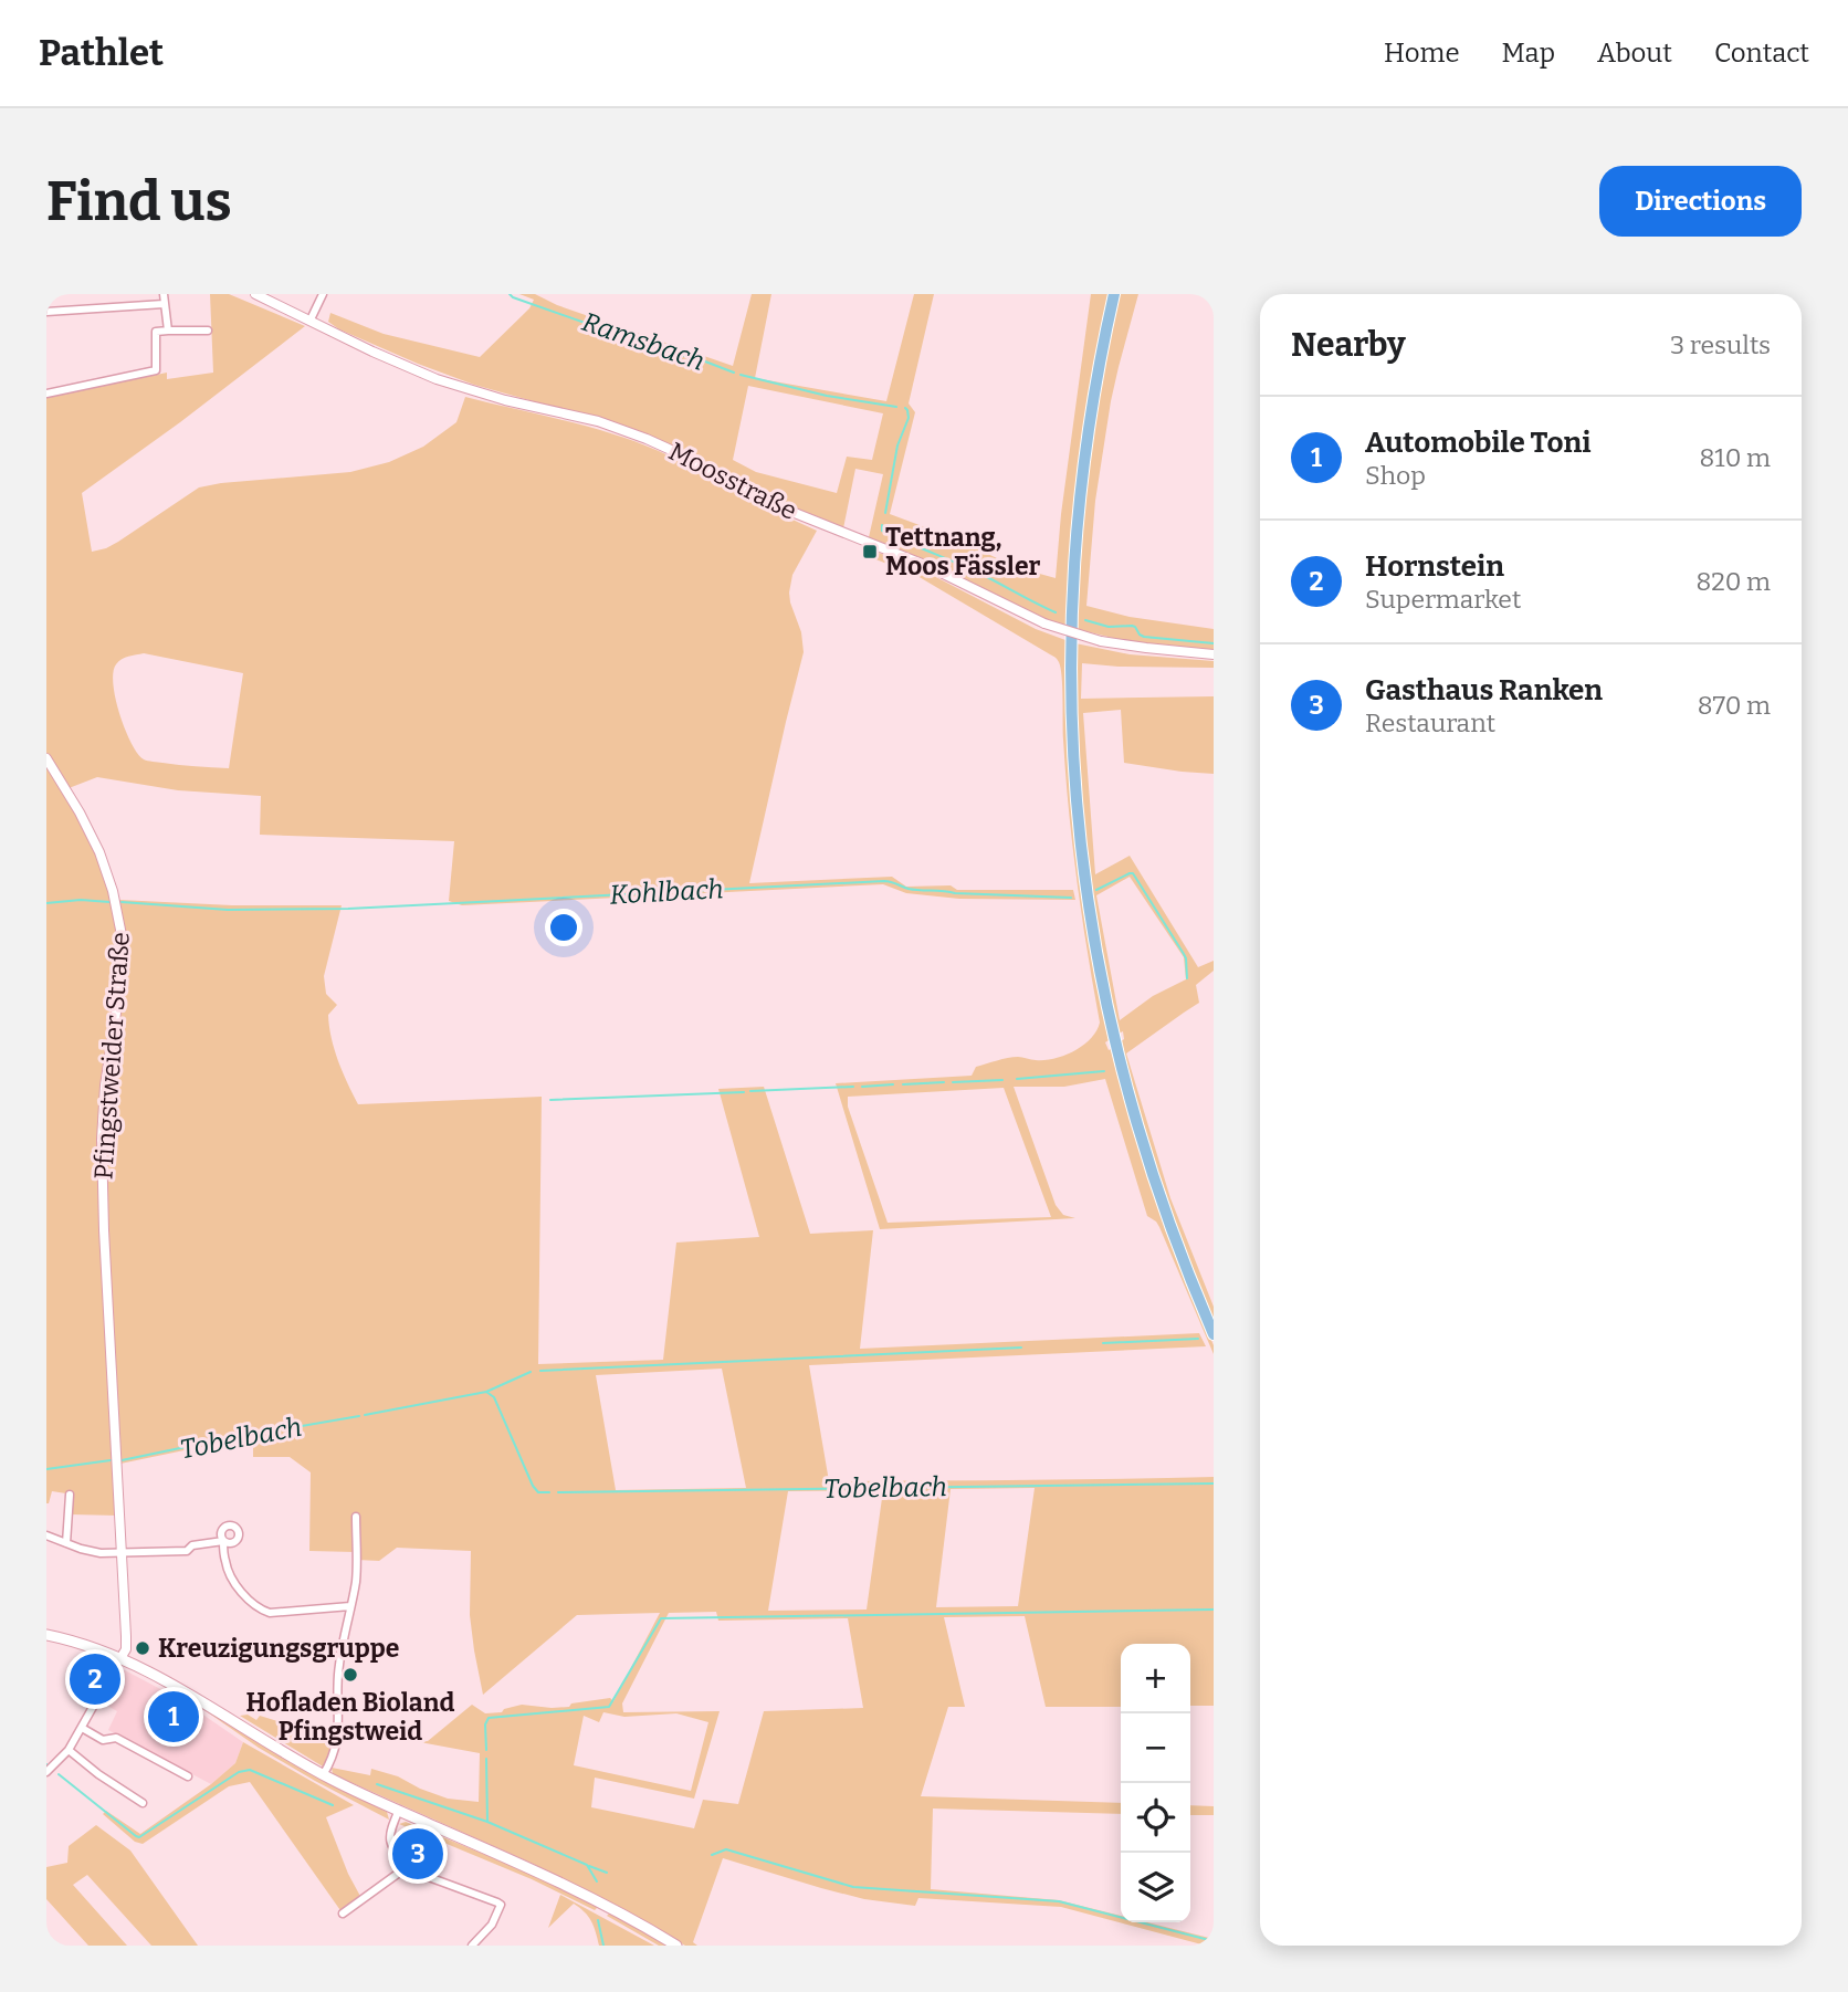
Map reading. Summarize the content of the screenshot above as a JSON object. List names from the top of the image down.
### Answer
{
  "streets": {
    "street": ["Moosstraße", "Pfingstweider Straße"]
  },
  "water": ["Ramsbach", "Kohlbach", "Tobelbach"],
  "places": {
    "transit": ["Tettnang, Moos Fässler"],
    "other": ["Kreuzigungsgruppe", "Hofladen Bioland Pfingstweid"]
  },
  "page": {
    "header": "Pathlet",
    "nav": [
      "Home",
      "Map",
      "About",
      "Contact"
    ],
    "buttons": "Directions",
    "title": "Find us",
    "heading": ["Nearby", "3 results"],
    "list": [
      {
        "mark": "1",
        "name": "Automobile Toni",
        "note": "Shop",
        "value": "810 m"
      },
      {
        "mark": "2",
        "name": "Hornstein",
        "note": "Supermarket",
        "value": "820 m"
      },
      {
        "mark": "3",
        "name": "Gasthaus Ranken",
        "note": "Restaurant",
        "value": "870 m"
      }
    ],
    "map_buttons": ["+", "−"],
    "pins": ["2", "1", "3"]
  }
}
